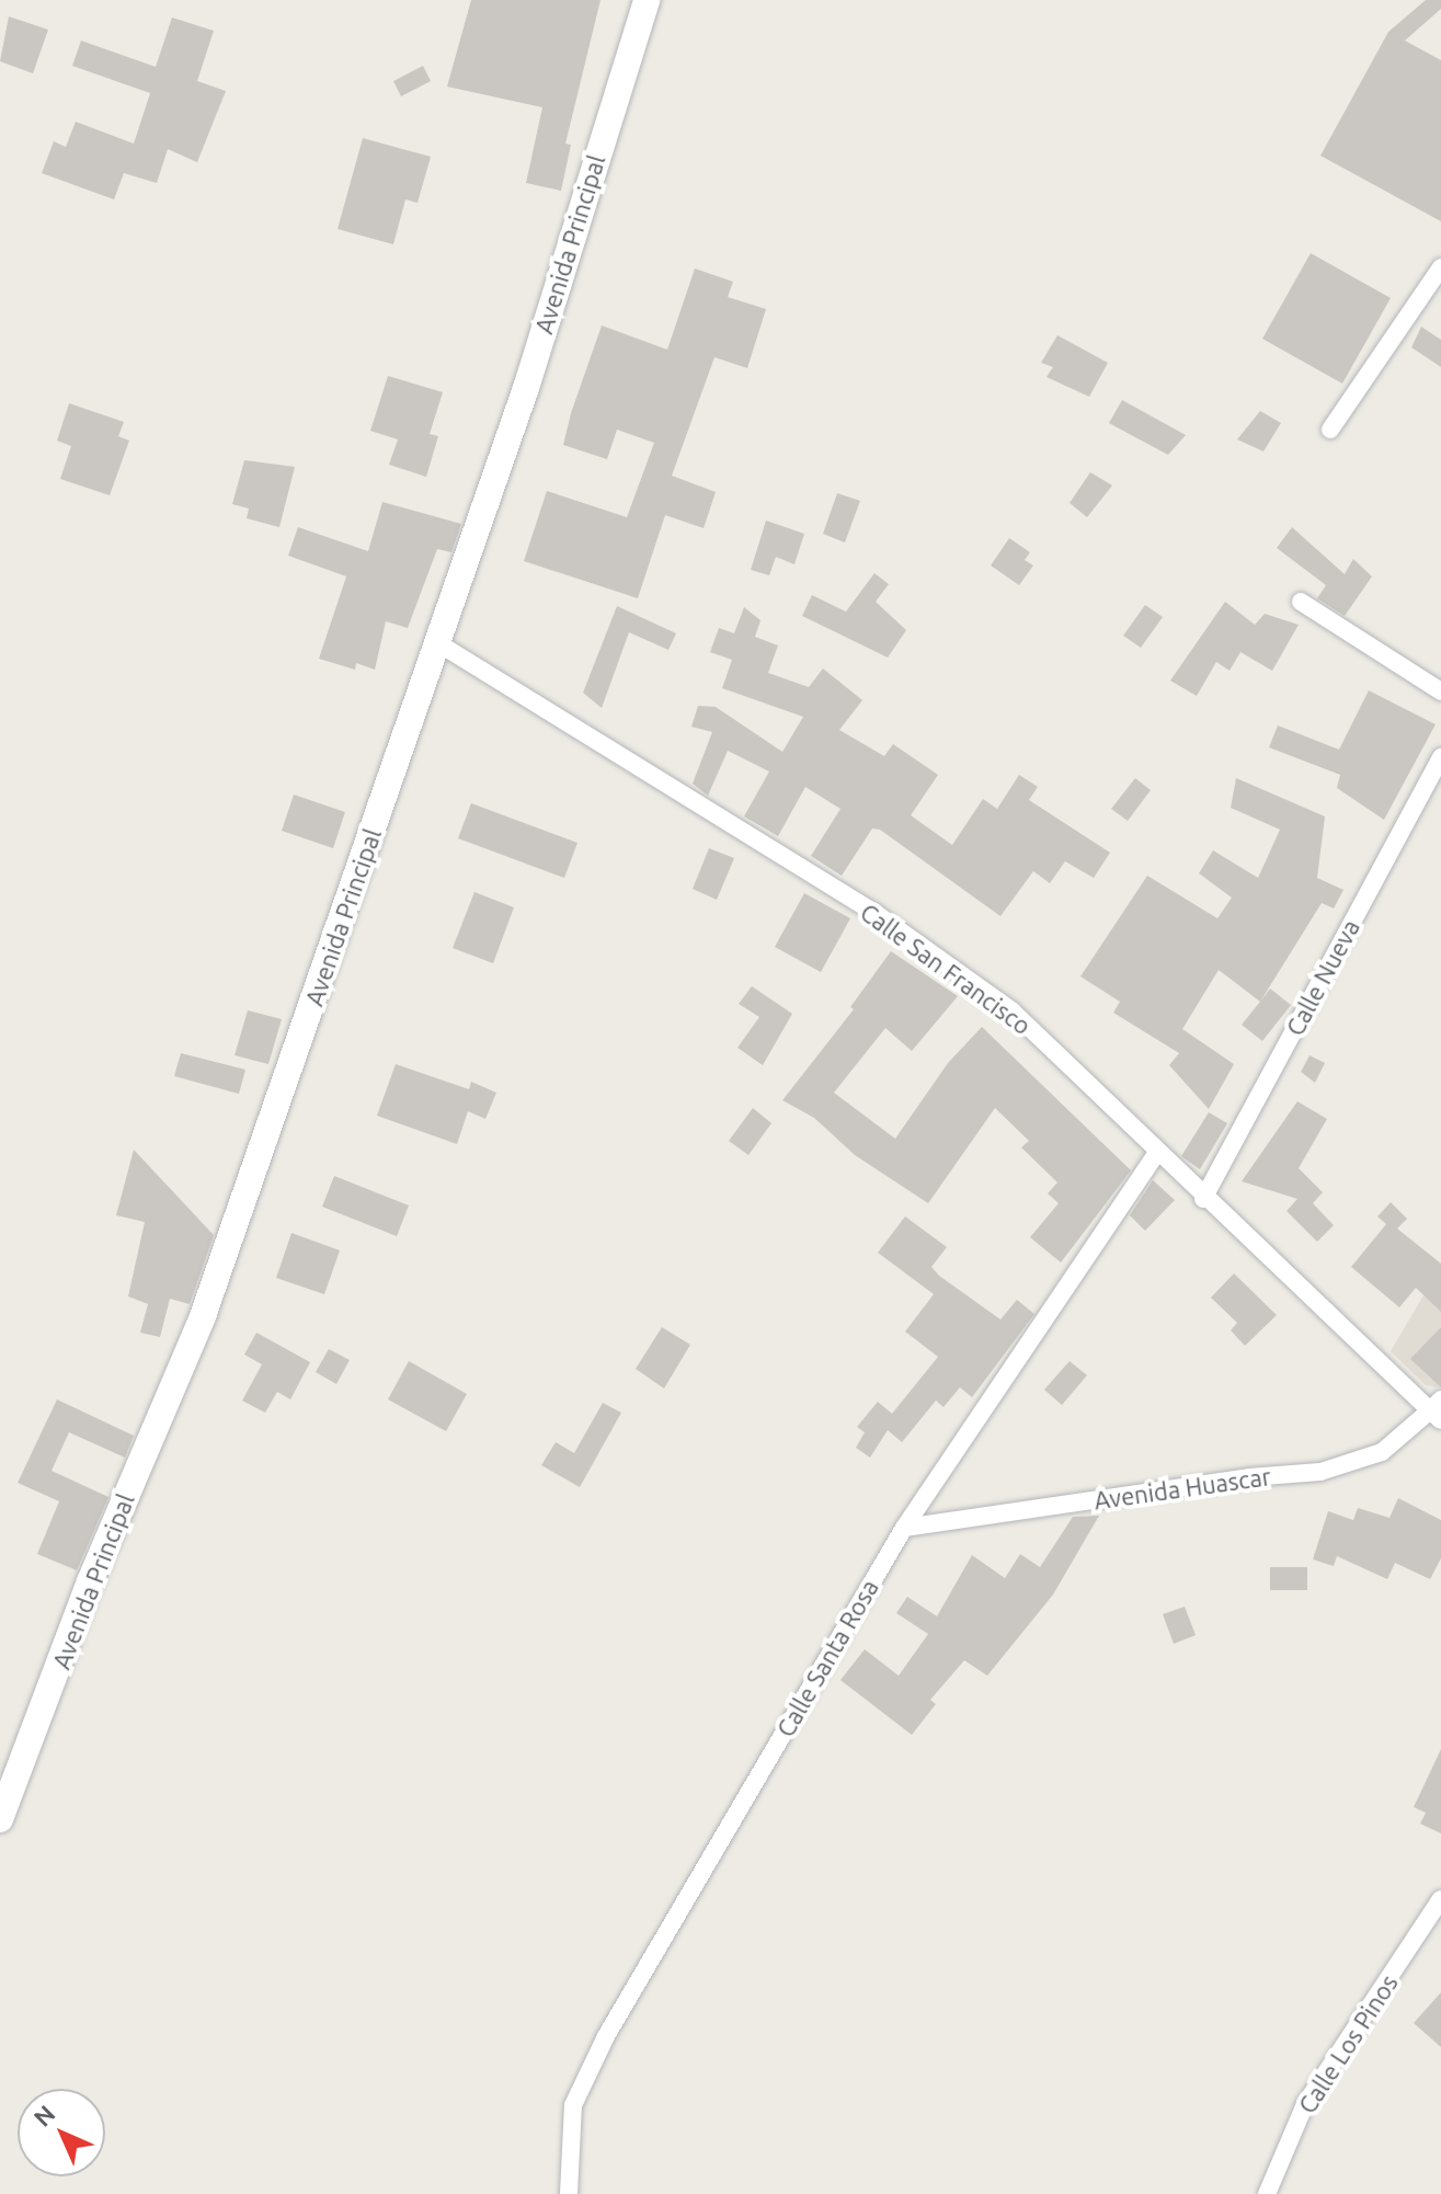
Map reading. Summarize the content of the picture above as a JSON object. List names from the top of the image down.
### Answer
{
  "streets": {
    "main road": ["Avenida Principal"],
    "street": [
      "Calle San Francisco",
      "Calle Nueva",
      "Avenida Huascar",
      "Calle Santa Rosa",
      "Calle Los Pinos"
    ]
  },
  "crossings": [
    ["Avenida Principal", "Calle San Francisco"],
    ["Calle San Francisco", "Calle Nueva"],
    ["Calle San Francisco", "Avenida Huascar"],
    ["Calle San Francisco", "Calle Santa Rosa"],
    ["Avenida Huascar", "Calle Santa Rosa"]
  ],
  "north": "top left"
}
